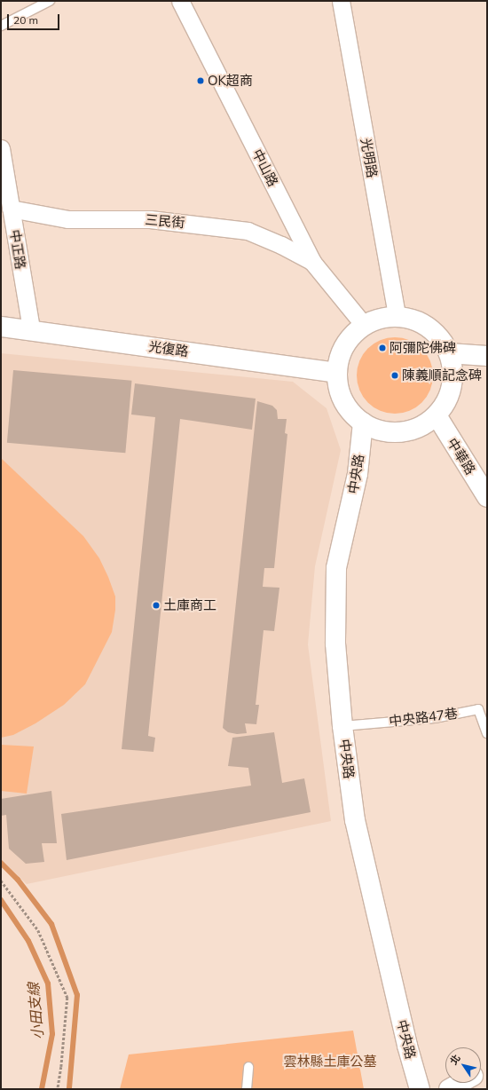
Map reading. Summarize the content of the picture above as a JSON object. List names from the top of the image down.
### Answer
{
  "streets": {
    "street": [
      "光明路",
      "中山路",
      "三民街",
      "中正路",
      "光復路",
      "中華路",
      "中央路"
    ],
    "lane": ["中央路47巷"]
  },
  "crossings": [
    ["光明路", "中山路"],
    ["光明路", "光復路"],
    ["光明路", "中華路"],
    ["光明路", "中央路"],
    ["中山路", "三民街"],
    ["中山路", "光復路"],
    ["中山路", "中華路"],
    ["中山路", "中央路"],
    ["三民街", "中正路"],
    ["中正路", "光復路"],
    ["光復路", "中華路"],
    ["光復路", "中央路"],
    ["中華路", "中央路"],
    ["中央路", "中央路47巷"]
  ],
  "water": ["小田支線"],
  "parks": ["雲林縣土庫公墓"],
  "places": [
    "OK超商",
    "阿彌陀佛碑",
    "陳義順記念碑",
    "土庫商工"
  ],
  "scale_bar": "20 m",
  "north": "top left"
}
